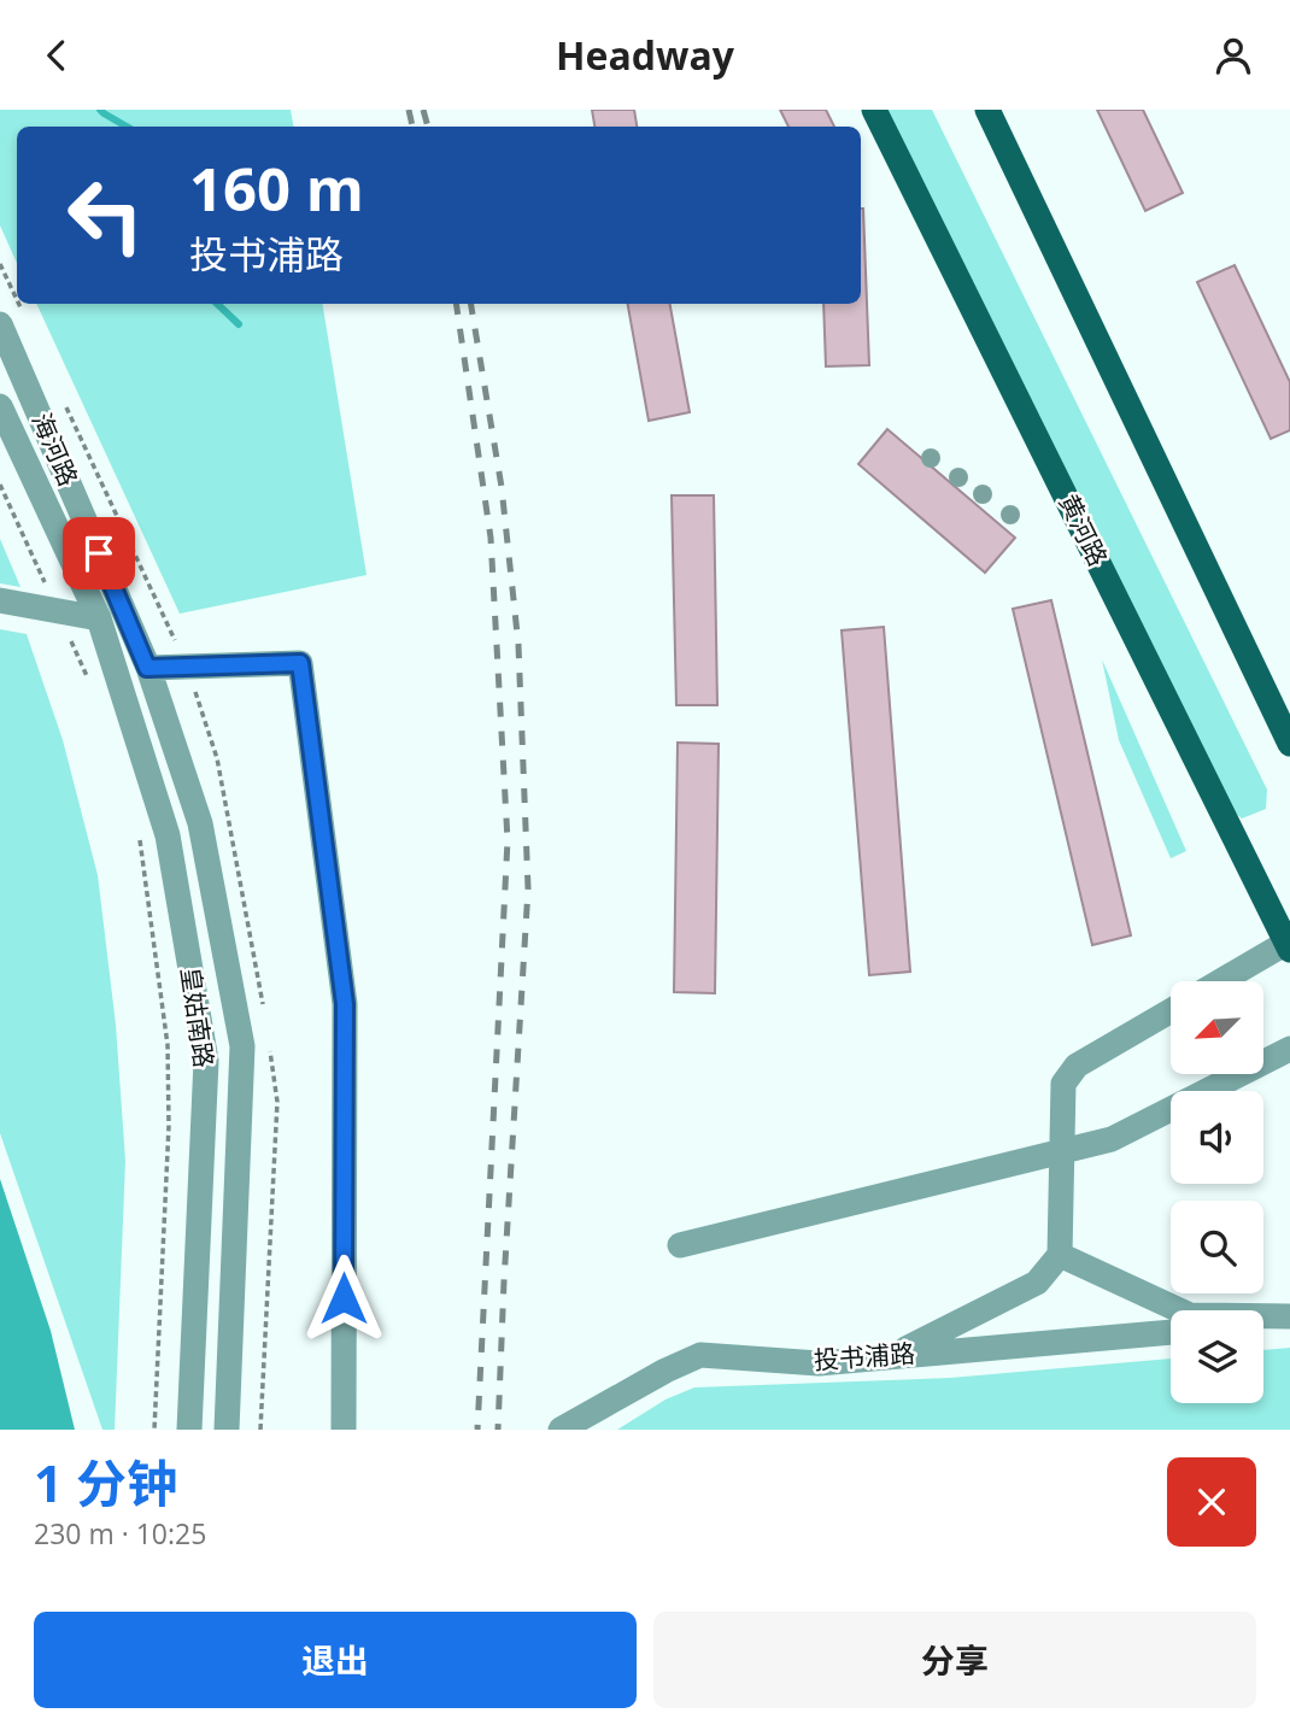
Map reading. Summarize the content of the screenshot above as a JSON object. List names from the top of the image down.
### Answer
{
  "streets": {
    "main road": ["黄河路"],
    "street": ["海河路", "皇姑南路", "投书浦路"]
  },
  "crossings": [
    ["海河路", "皇姑南路"]
  ],
  "north": "bottom left",
  "page": {
    "header": "Headway",
    "turn": ["160 m", "投书浦路"],
    "heading": ["1 分钟", "230 m · 10:25"],
    "buttons": ["退出", "分享"]
  }
}
